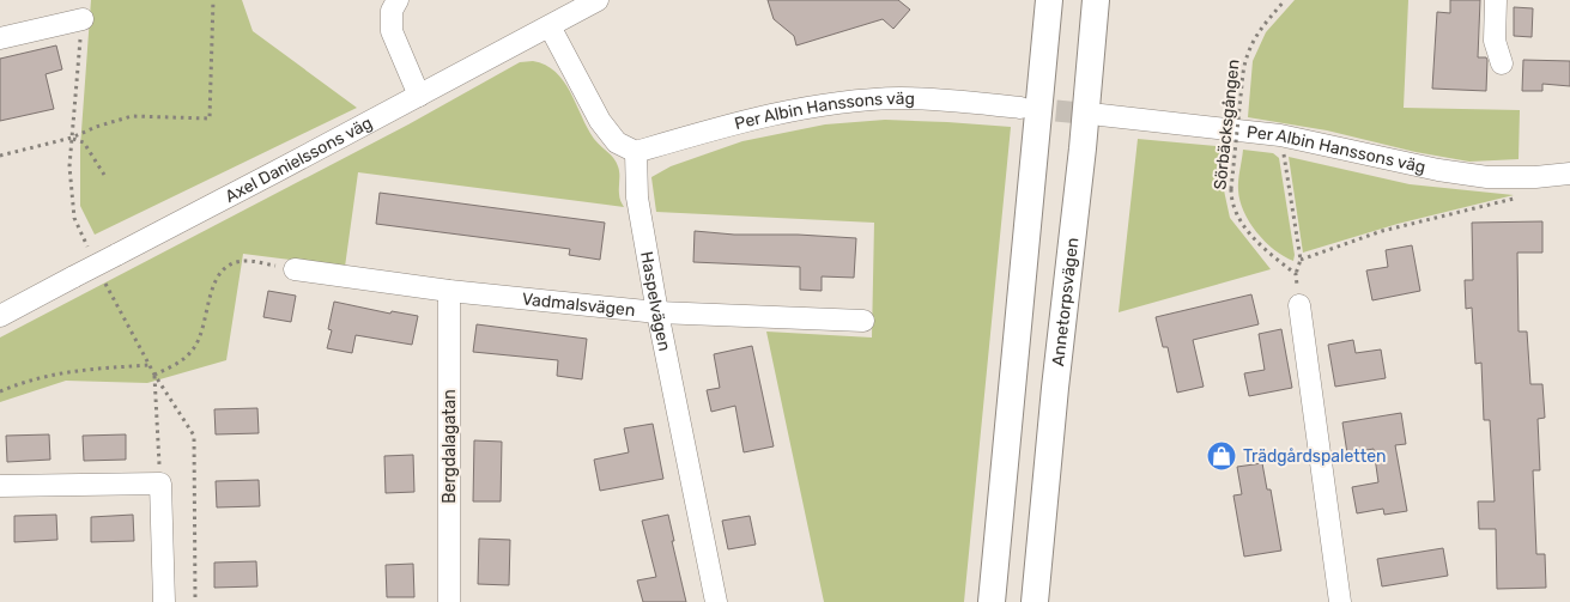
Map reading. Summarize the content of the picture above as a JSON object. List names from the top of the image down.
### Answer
{
  "streets": {
    "main road": ["Annetorpsvägen"],
    "street": [
      "Per Albin Hanssons väg",
      "Axel Danielssons väg",
      "Haspelvägen",
      "Vadmalsvägen",
      "Bergdalagatan"
    ],
    "path": ["Sörbäcksgången"]
  },
  "crossings": [
    ["Per Albin Hanssons väg", "Haspelvägen"],
    ["Haspelvägen", "Vadmalsvägen"],
    ["Vadmalsvägen", "Bergdalagatan"]
  ],
  "places": {
    "shop": ["Trädgårdspaletten"]
  }
}
